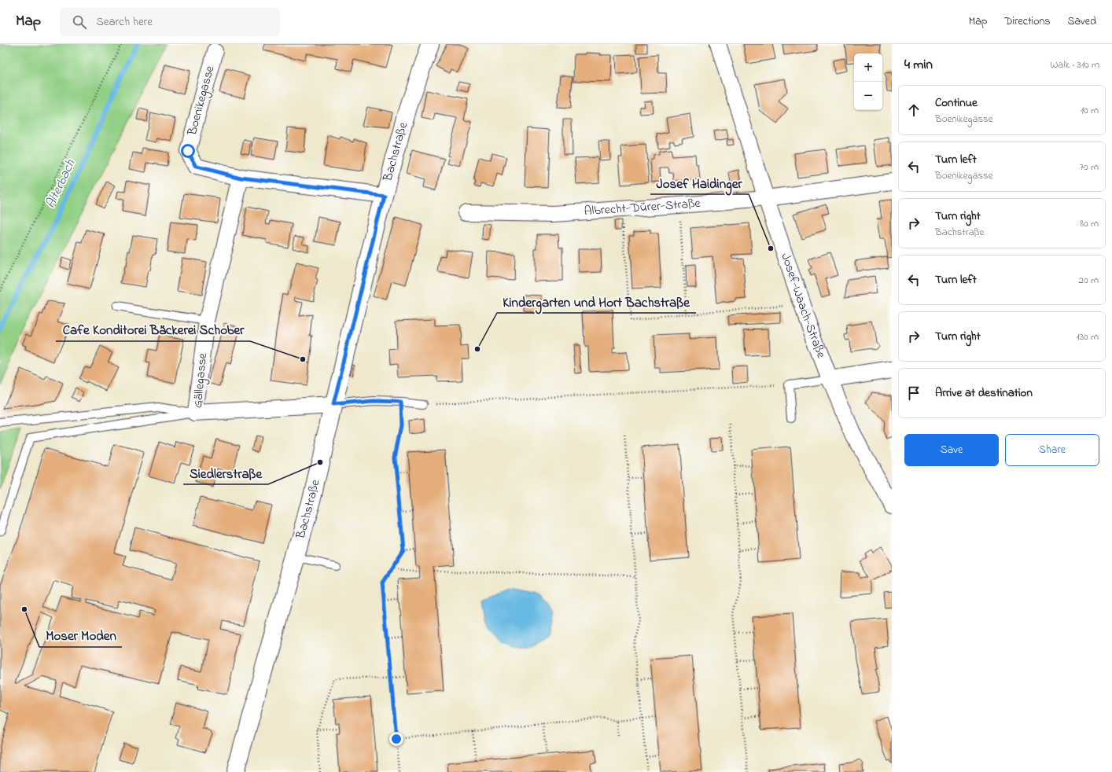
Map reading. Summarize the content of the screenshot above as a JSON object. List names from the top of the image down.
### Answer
{
  "streets": {
    "street": [
      "Boenikegasse",
      "Bachstraße",
      "Albrecht-Dürer-Straße",
      "Josef-Waach-Straße",
      "Gällegasse"
    ]
  },
  "crossings": [
    ["Boenikegasse", "Bachstraße"],
    ["Boenikegasse", "Gällegasse"],
    ["Bachstraße", "Gällegasse"],
    ["Albrecht-Dürer-Straße", "Josef-Waach-Straße"]
  ],
  "water": ["Alterbach"],
  "places": [
    "Josef Haidinger",
    "Kindergarten und Hort Bachstraße",
    "Cafe Konditorei Bäckerei Schober",
    "Siedlerstraße",
    "Moser Moden"
  ],
  "page": {
    "header": "Map",
    "search": "Search here",
    "nav": ["Map", "Directions", "Saved"],
    "heading": ["4 min", "Walk · 310 m"],
    "map_buttons": ["+", "−"],
    "list": [
      ["Continue", "Boenikegasse", "10 m"],
      ["Turn left", "Boenikegasse", "70 m"],
      ["Turn right", "Bachstraße", "80 m"],
      ["Turn left", "20 m"],
      ["Turn right", "130 m"],
      "Arrive at destination"
    ],
    "buttons": ["Save", "Share"]
  }
}
